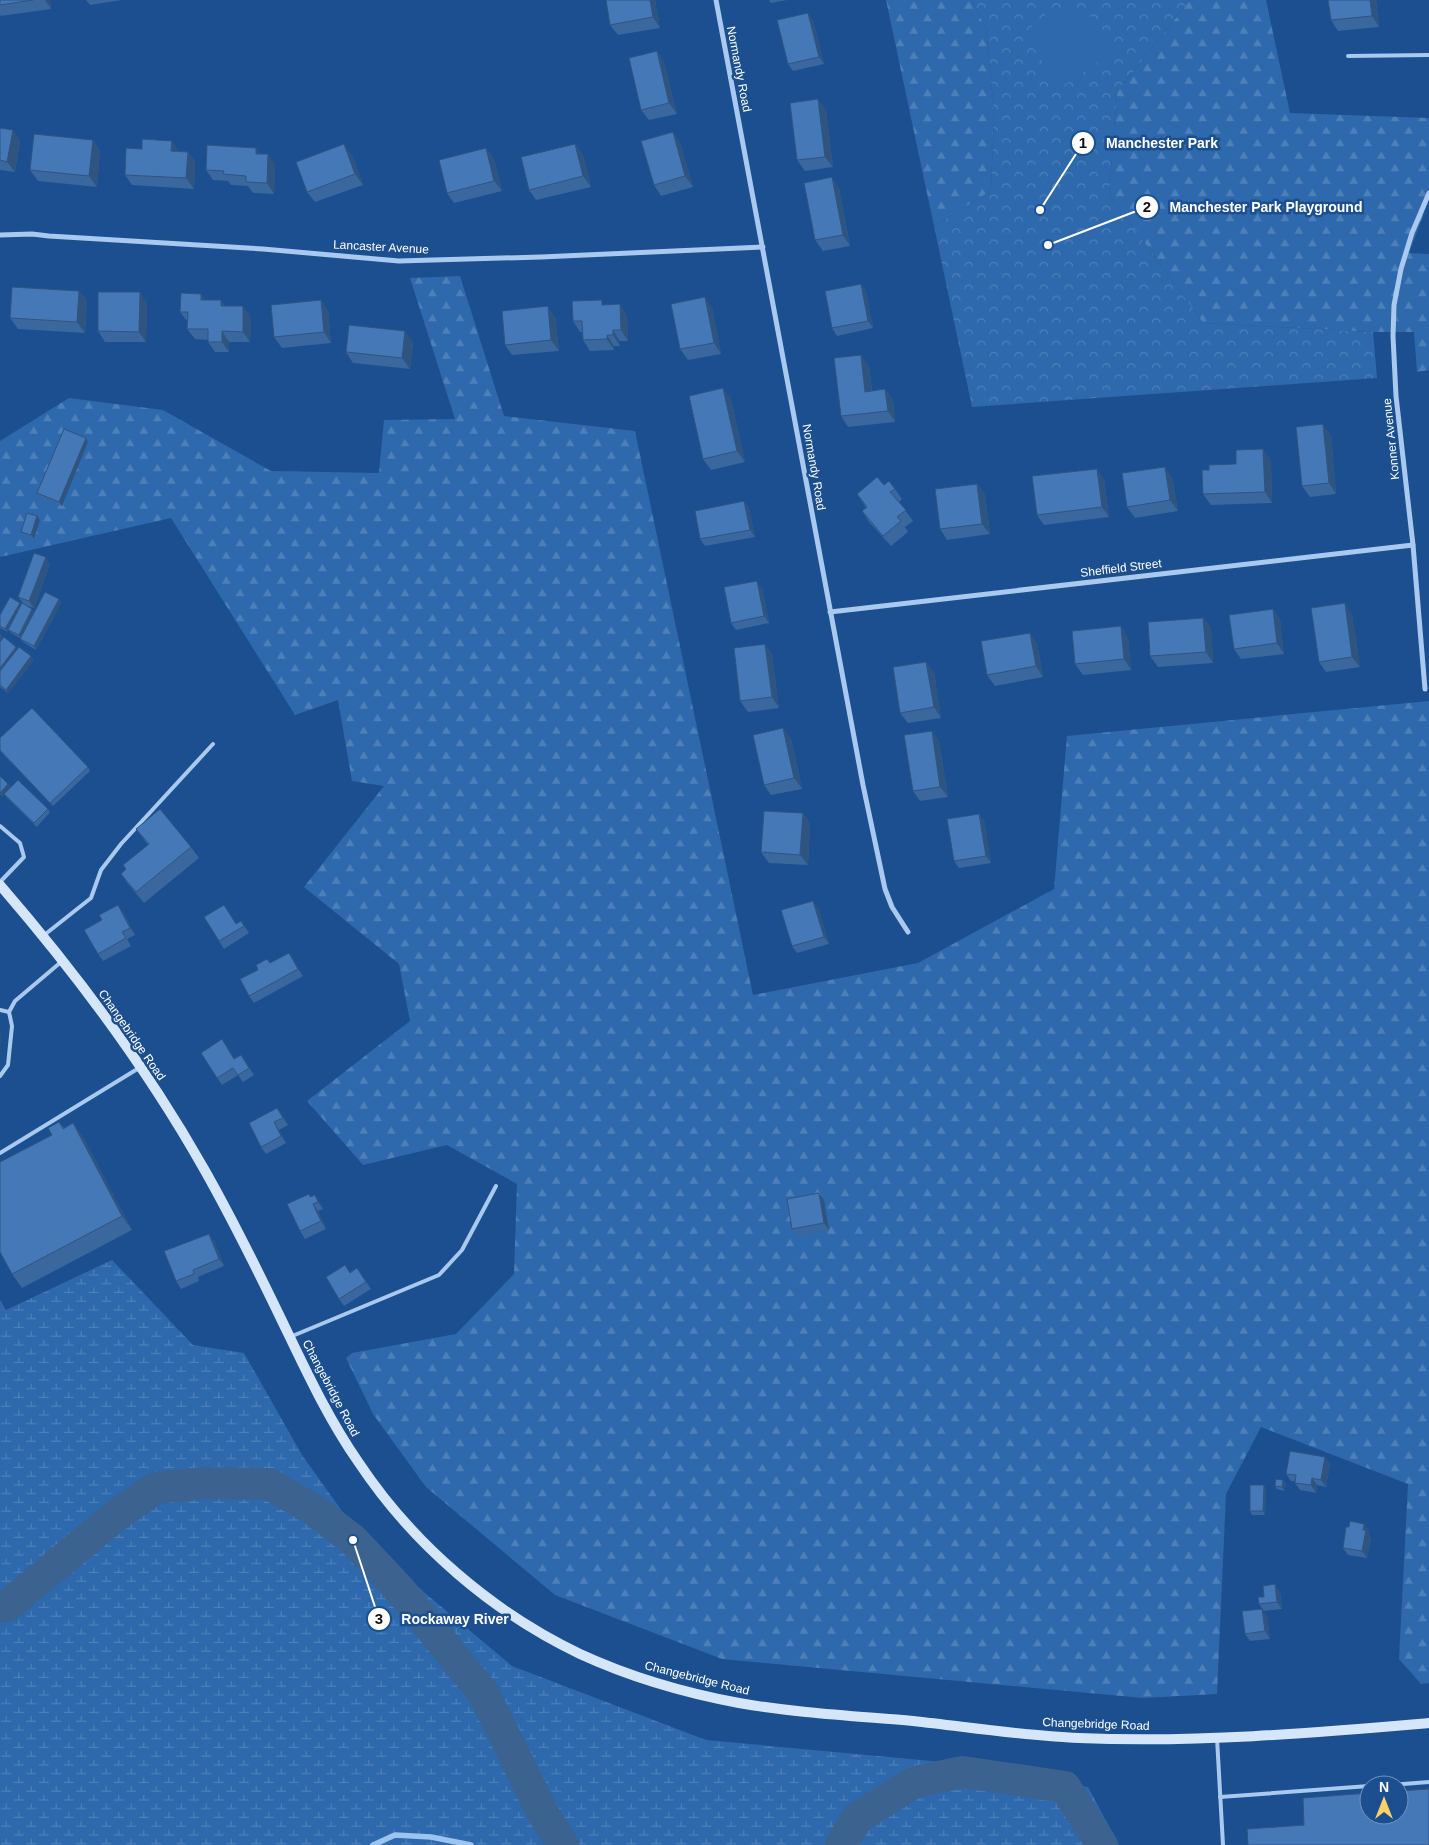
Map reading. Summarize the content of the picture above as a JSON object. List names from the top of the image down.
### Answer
{
  "streets": {
    "main road": ["Changebridge Road"],
    "street": [
      "Normandy Road",
      "Lancaster Avenue",
      "Konner Avenue",
      "Sheffield Street"
    ]
  },
  "crossings": [
    ["Normandy Road", "Lancaster Avenue"],
    ["Normandy Road", "Sheffield Street"],
    ["Konner Avenue", "Sheffield Street"]
  ],
  "places": ["Manchester Park", "Manchester Park Playground", "Rockaway River"],
  "north": "top"
}
